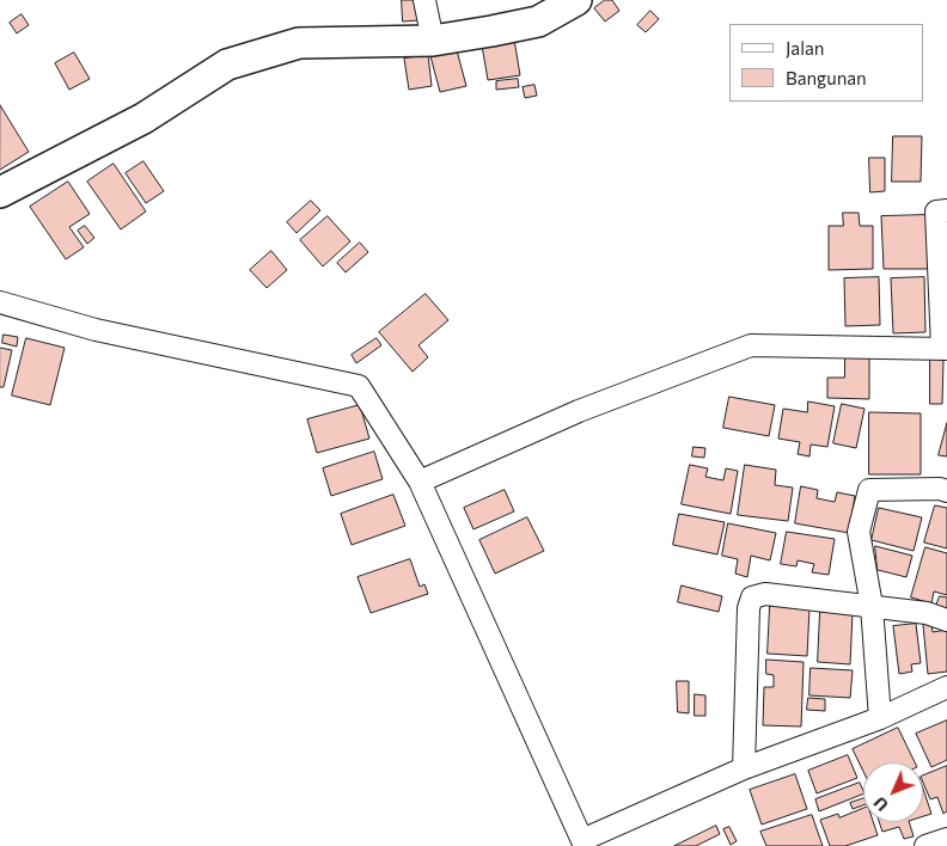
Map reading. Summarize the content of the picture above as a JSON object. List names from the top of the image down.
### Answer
{
  "legend": ["Jalan", "Bangunan"],
  "north": "bottom left"
}
